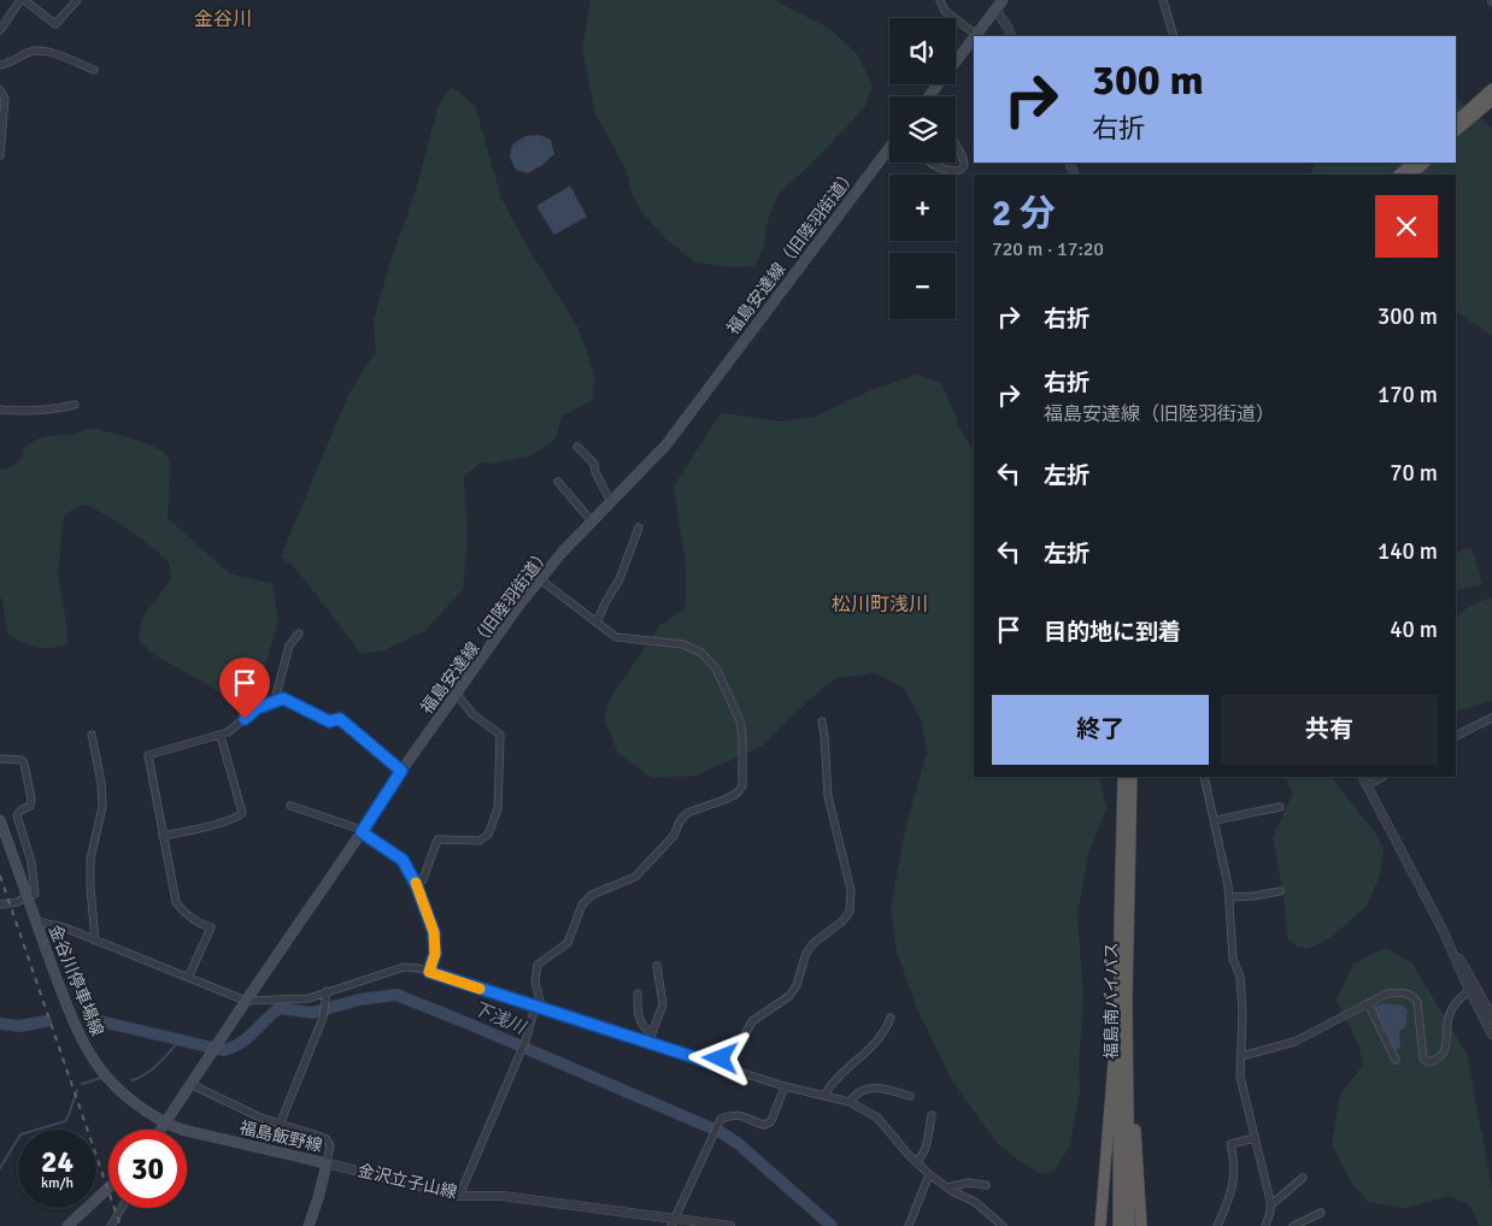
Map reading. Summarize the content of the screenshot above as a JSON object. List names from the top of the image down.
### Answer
{
  "streets": {
    "highway": ["福島南バイパス"],
    "main road": ["福島安達線（旧陸羽街道）", "金谷川停車場線", "福島飯野線"],
    "street": ["金沢立子山線"]
  },
  "crossings": [
    ["福島安達線（旧陸羽街道）", "金谷川停車場線"],
    ["福島安達線（旧陸羽街道）", "福島飯野線"],
    ["金谷川停車場線", "福島飯野線"],
    ["福島飯野線", "金沢立子山線"]
  ],
  "districts": ["金谷川", "松川町浅川"],
  "water": ["下浅川"],
  "page": {
    "map_buttons": ["+", "−"],
    "turn": ["300 m", "右折"],
    "heading": ["2 分", "720 m · 17:20"],
    "list": [
      {
        "name": "右折",
        "value": "300 m"
      },
      {
        "name": "右折",
        "note": "福島安達線（旧陸羽街道）",
        "value": "170 m"
      },
      {
        "name": "左折",
        "value": "70 m"
      },
      {
        "name": "左折",
        "value": "140 m"
      },
      {
        "name": "目的地に到着",
        "value": "40 m"
      }
    ],
    "buttons": ["終了", "共有"],
    "speed": "24 km/h",
    "limit": "30"
  }
}
